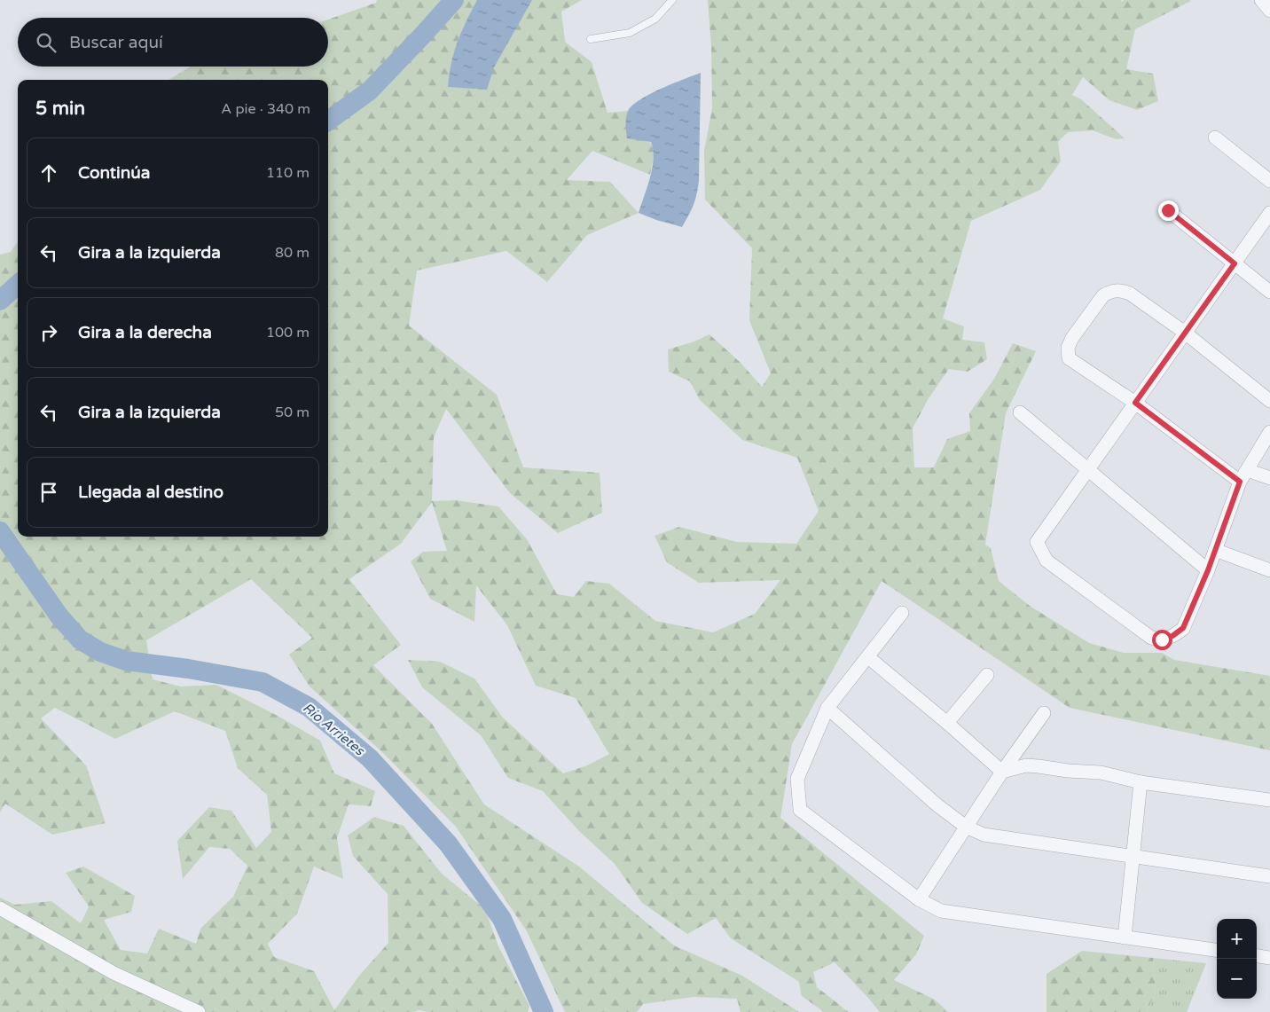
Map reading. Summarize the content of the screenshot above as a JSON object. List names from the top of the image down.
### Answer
{
  "water": ["Río Arrietes"],
  "page": {
    "search": "Buscar aquí",
    "heading": ["5 min", "A pie · 340 m"],
    "list": [
      ["Continúa", "110 m"],
      ["Gira a la izquierda", "80 m"],
      ["Gira a la derecha", "100 m"],
      ["Gira a la izquierda", "50 m"],
      "Llegada al destino"
    ],
    "map_buttons": ["+", "−"]
  }
}
